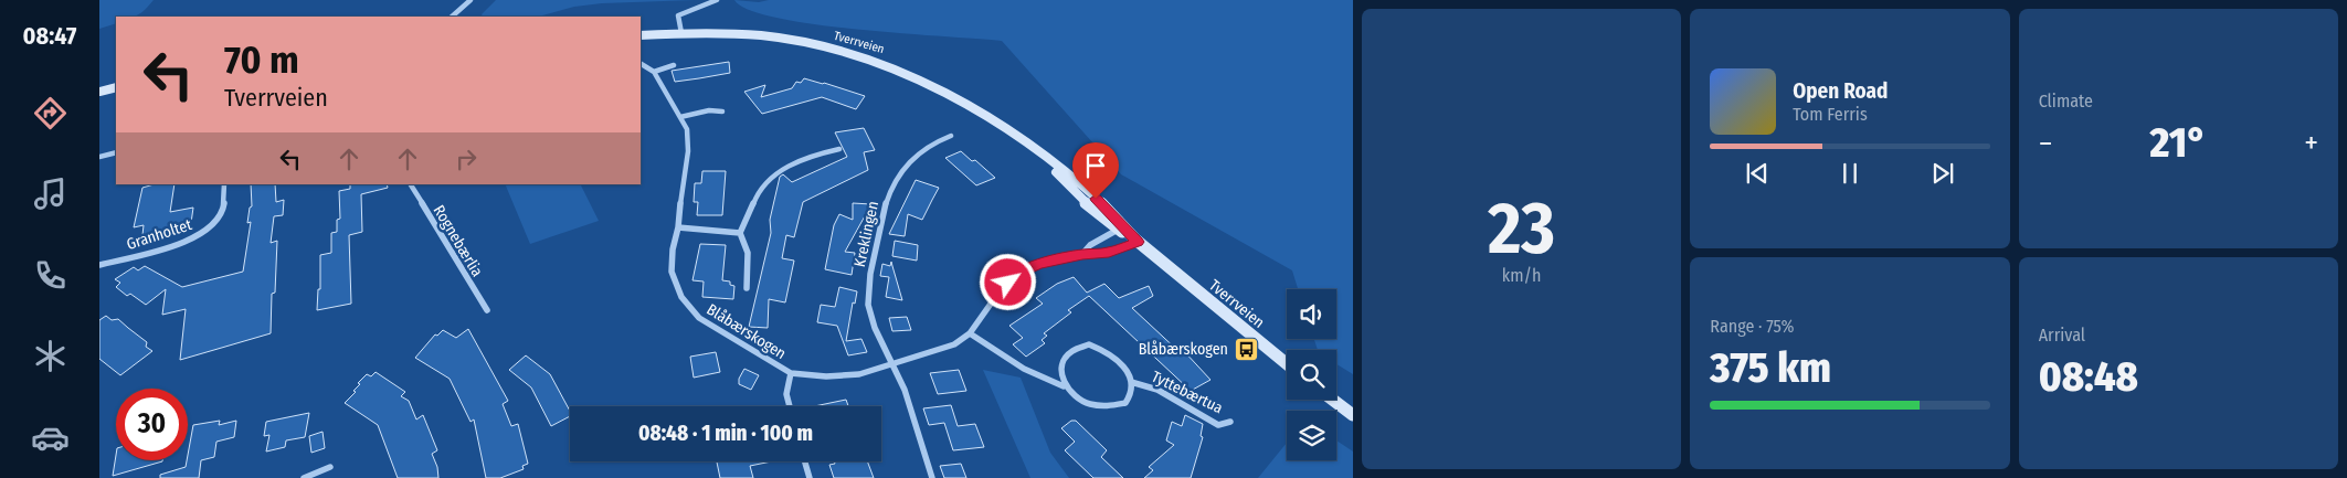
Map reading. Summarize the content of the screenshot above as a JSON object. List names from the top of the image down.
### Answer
{
  "streets": {
    "main road": ["Tverrveien"],
    "street": [
      "Granholtet",
      "Kreklingen",
      "Rognebærlia",
      "Blåbærskogen",
      "Tyttebærtua"
    ]
  },
  "crossings": [
    ["Tverrveien", "Blåbærskogen"],
    ["Kreklingen", "Blåbærskogen"],
    ["Blåbærskogen", "Tyttebærtua"]
  ],
  "places": {
    "bus stop": ["Blåbærskogen"]
  },
  "page": {
    "tabs": "08:47",
    "tile": [
      ["23", "km/h"],
      "Climate",
      ["Range · 75%", "375 km"],
      ["Arrival", "08:48"]
    ],
    "turn": ["70 m", "Tverrveien"],
    "song": ["Open Road", "Tom Ferris"],
    "heat": ["−", "21°", "+"],
    "limit": "30",
    "trip": "08:48 · 1 min · 100 m"
  }
}
